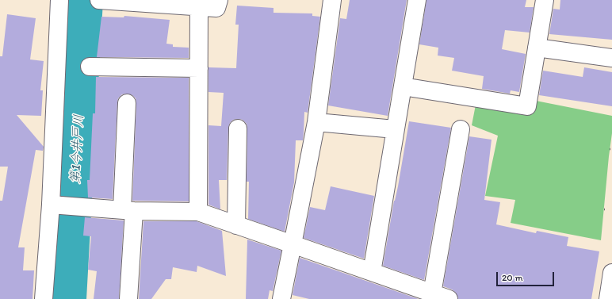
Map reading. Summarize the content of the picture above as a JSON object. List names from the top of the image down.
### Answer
{
  "water": ["第1今井戸川"],
  "scale_bar": "20 m"
}
